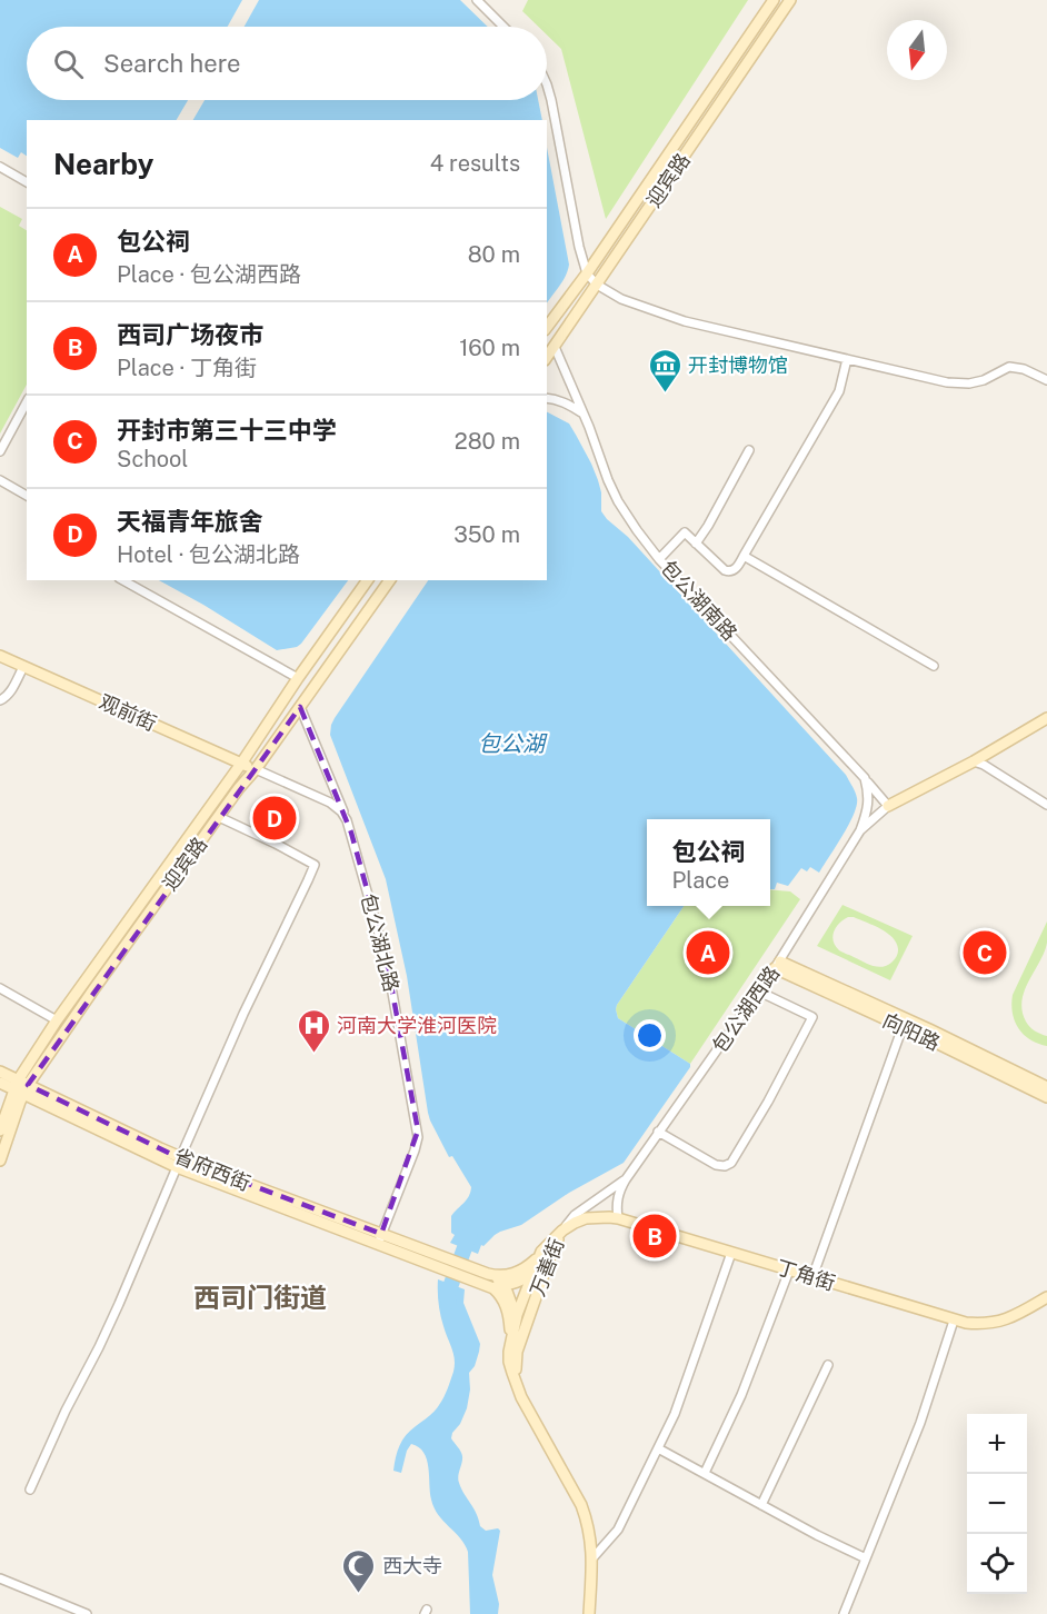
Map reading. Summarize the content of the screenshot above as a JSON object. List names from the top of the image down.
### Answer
{
  "streets": {
    "street": [
      "迎宾路",
      "包公湖南路",
      "观前街",
      "包公湖北路",
      "包公湖西路",
      "向阳路",
      "省府西街",
      "万善街",
      "丁角街"
    ]
  },
  "crossings": [
    ["迎宾路", "包公湖南路"],
    ["迎宾路", "观前街"],
    ["迎宾路", "包公湖北路"],
    ["迎宾路", "省府西街"],
    ["包公湖南路", "包公湖西路"],
    ["包公湖北路", "省府西街"],
    ["包公湖西路", "向阳路"],
    ["包公湖西路", "丁角街"],
    ["万善街", "丁角街"]
  ],
  "districts": ["西司门街道"],
  "water": ["包公湖"],
  "places": {
    "museum": ["开封博物馆"],
    "hospital": ["河南大学淮河医院"],
    "mosque": ["西大寺"]
  },
  "north": "bottom",
  "page": {
    "search": "Search here",
    "heading": ["Nearby", "4 results"],
    "list": [
      {
        "mark": "A",
        "name": "包公祠",
        "note": "Place · 包公湖西路",
        "value": "80 m"
      },
      {
        "mark": "B",
        "name": "西司广场夜市",
        "note": "Place · 丁角街",
        "value": "160 m"
      },
      {
        "mark": "C",
        "name": "开封市第三十三中学",
        "note": "School",
        "value": "280 m"
      },
      {
        "mark": "D",
        "name": "天福青年旅舍",
        "note": "Hotel · 包公湖北路",
        "value": "350 m"
      }
    ],
    "pins": [
      "D",
      "A",
      "C",
      "B"
    ],
    "popup": ["包公祠", "Place"],
    "map_buttons": ["+", "−"]
  }
}
